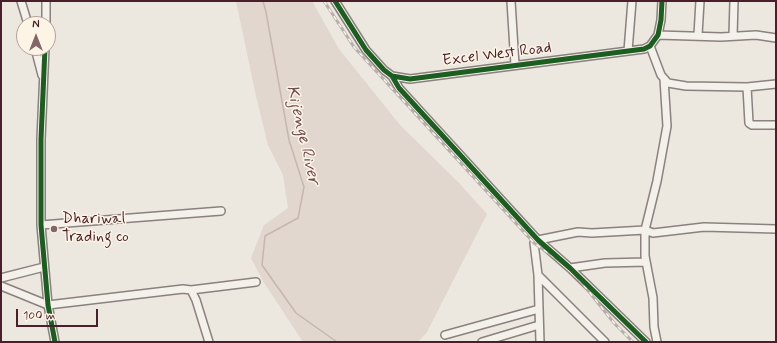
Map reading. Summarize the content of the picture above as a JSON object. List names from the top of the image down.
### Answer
{
  "streets": {
    "street": ["Excel West Road"]
  },
  "water": ["Kijenge River"],
  "places": ["Dhariwal Trading co"],
  "scale_bar": "100 m",
  "north": "top"
}
